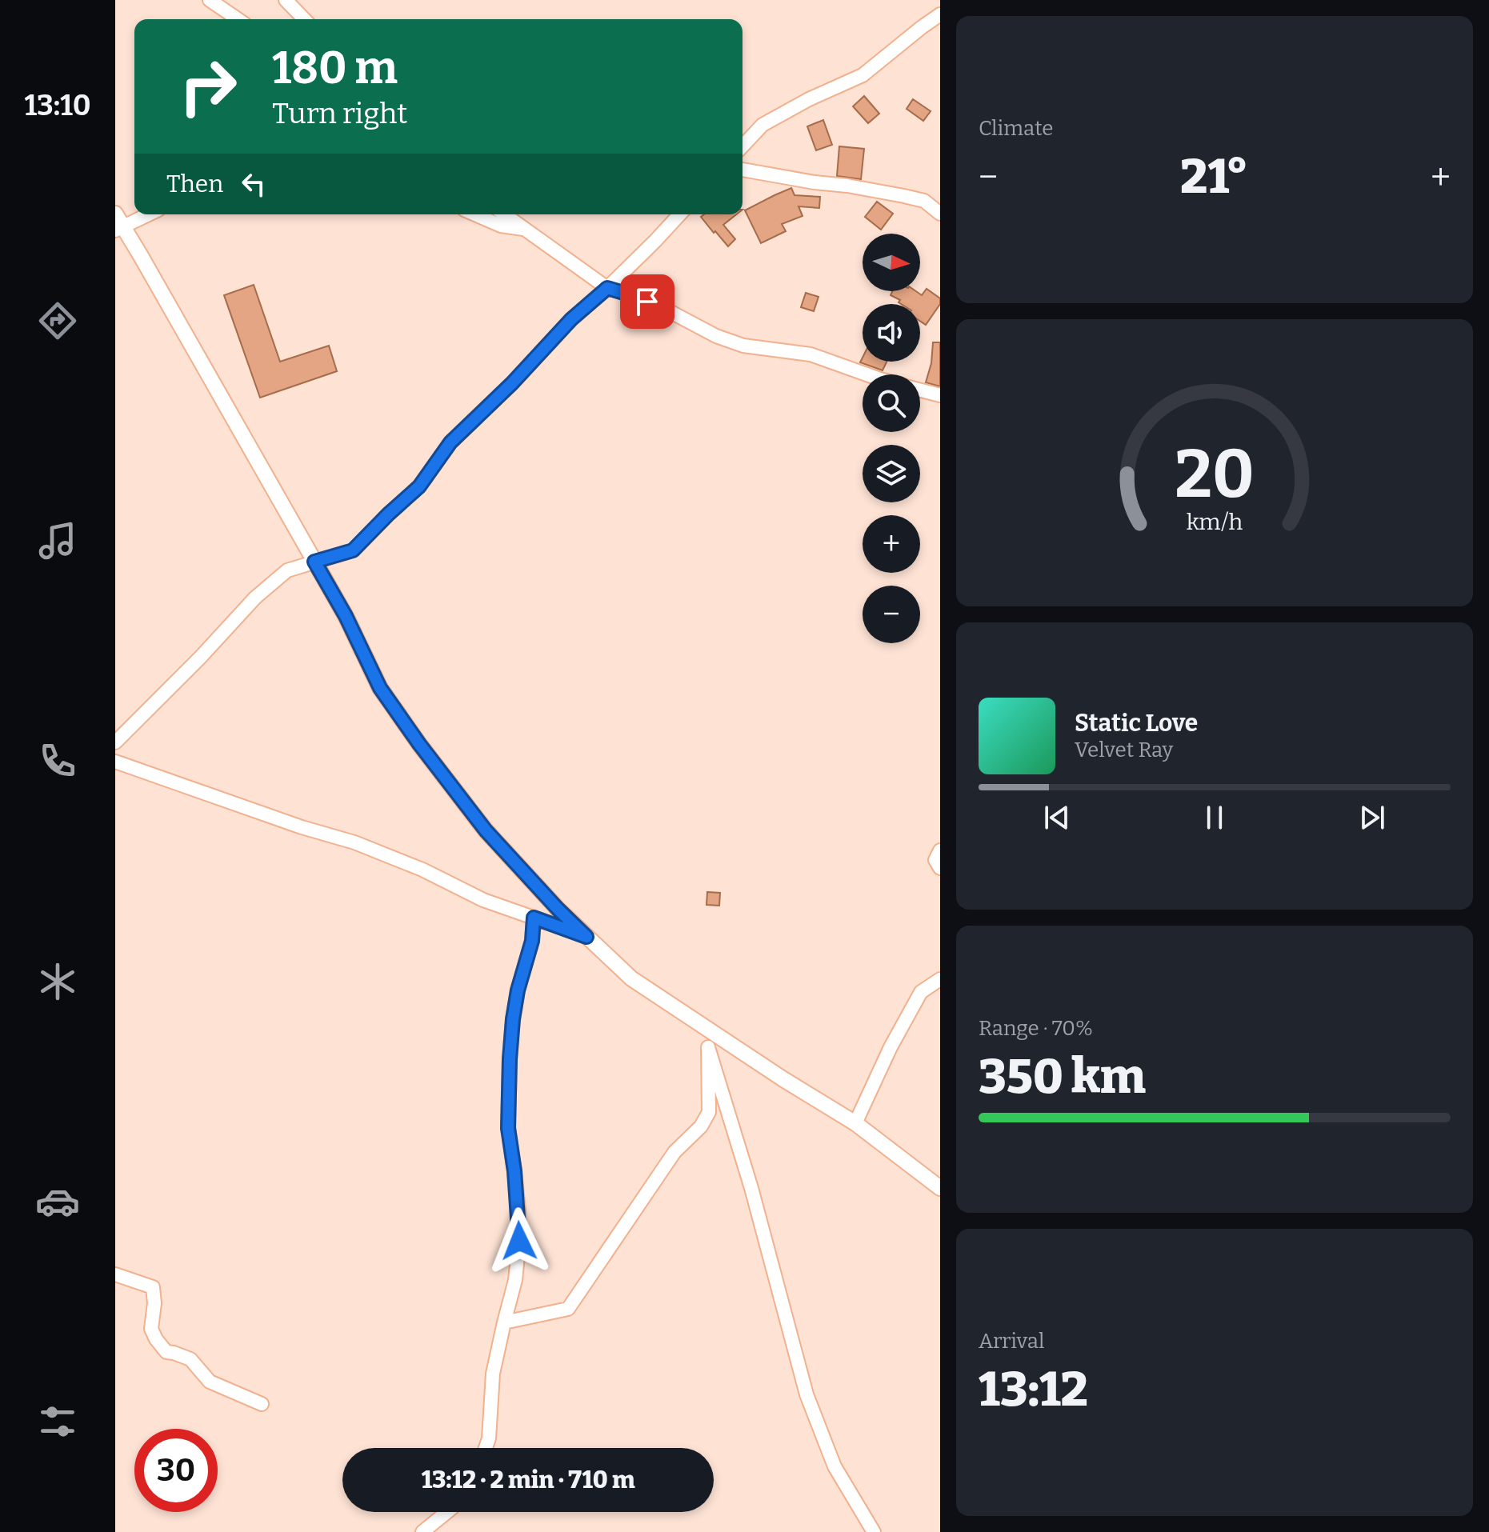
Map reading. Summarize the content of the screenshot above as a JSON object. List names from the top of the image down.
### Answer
{
  "north": "right",
  "page": {
    "tabs": "13:10",
    "tile": [
      "Climate",
      ["Range · 70%", "350 km"],
      ["Arrival", "13:12"]
    ],
    "turn": ["180 m", "Turn right"],
    "heat": ["−", "21°", "+"],
    "then": "Then",
    "map_buttons": ["+", "−"],
    "song": ["Static Love", "Velvet Ray"],
    "limit": "30",
    "trip": "13:12 · 2 min · 710 m",
    "gauge": ["20", "km/h"]
  }
}
